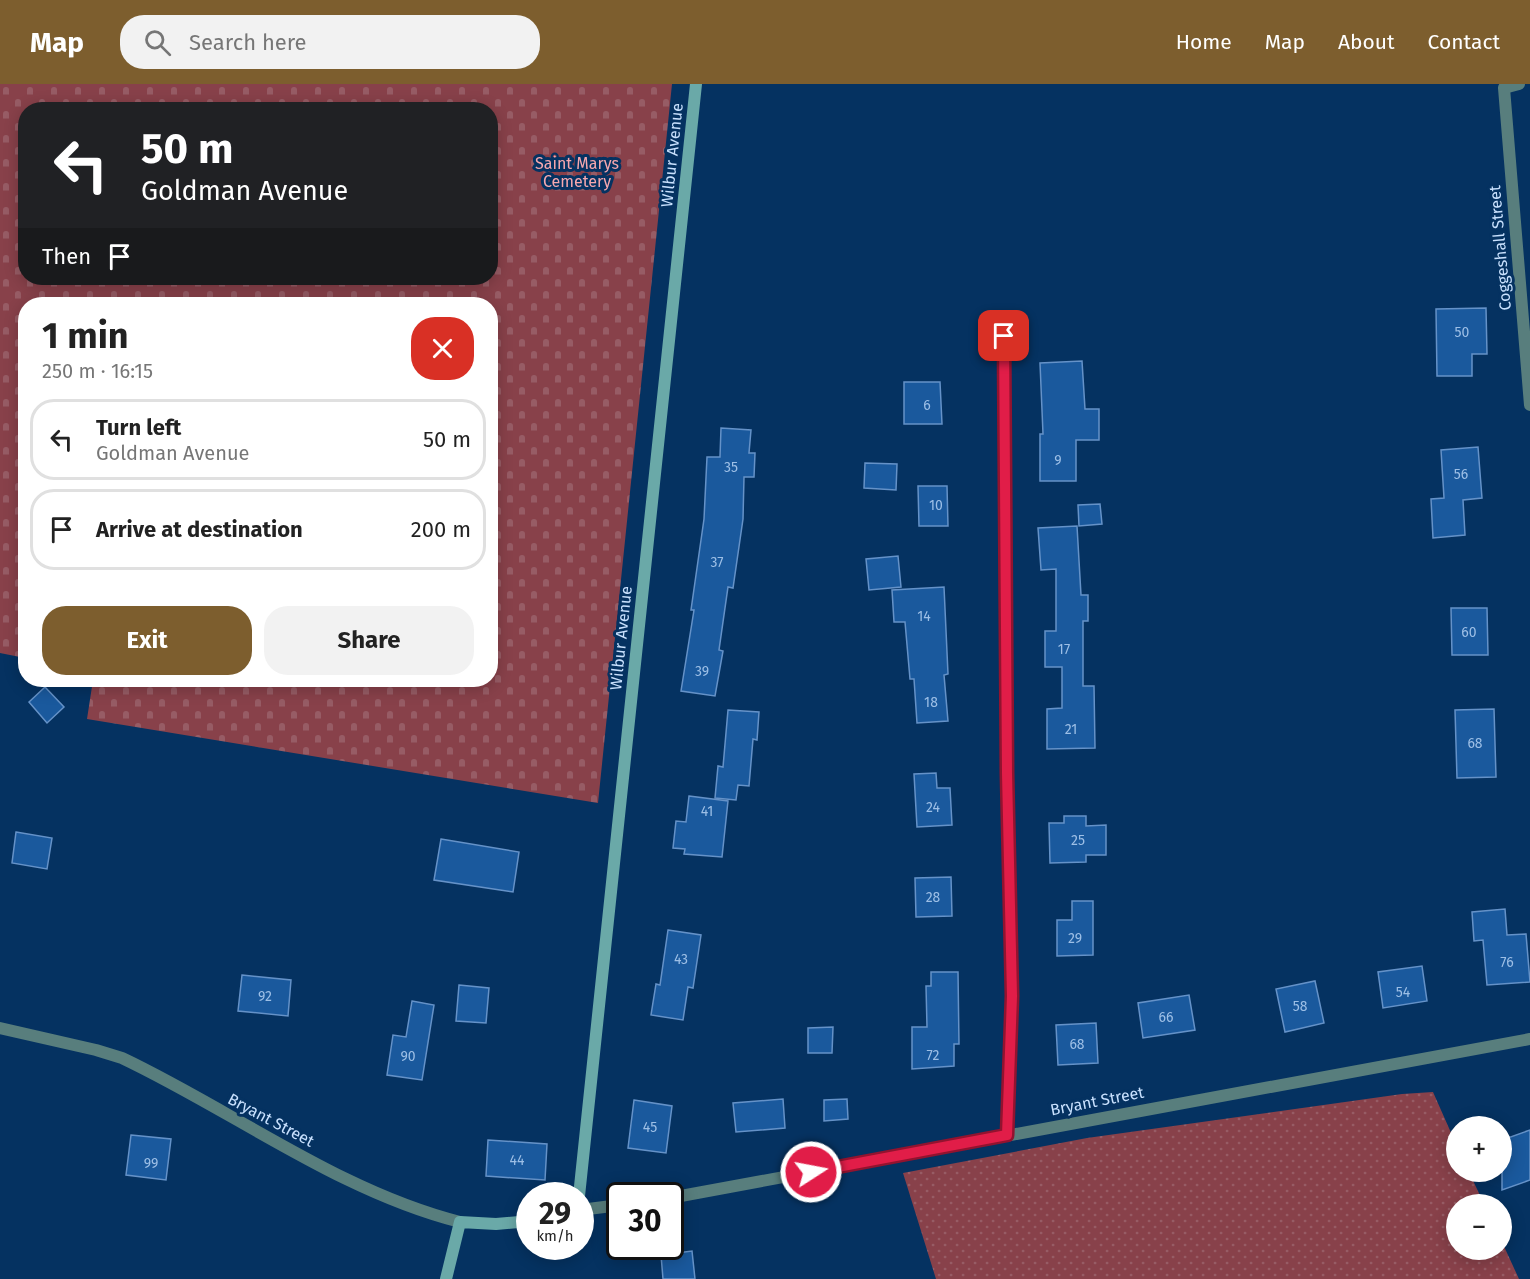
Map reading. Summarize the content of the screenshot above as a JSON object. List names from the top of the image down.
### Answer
{
  "streets": {
    "street": ["Wilbur Avenue", "Coggeshall Street", "Bryant Street"]
  },
  "parks": ["Saint Marys Cemetery"],
  "house_numbers": [
    "50",
    "6",
    "9",
    "35",
    "56",
    "10",
    "37",
    "14",
    "60",
    "17",
    "39",
    "18",
    "21",
    "68",
    "24",
    "41",
    "25",
    "28",
    "29",
    "43",
    "76",
    "54",
    "92",
    "58",
    "66",
    "68",
    "72",
    "90",
    "45",
    "44",
    "99"
  ],
  "page": {
    "header": "Map",
    "search": "Search here",
    "nav": [
      "Home",
      "Map",
      "About",
      "Contact"
    ],
    "turn": ["50 m", "Goldman Avenue"],
    "then": "Then",
    "heading": ["1 min", "250 m · 16:15"],
    "list": [
      {
        "name": "Turn left",
        "note": "Goldman Avenue",
        "value": "50 m"
      },
      {
        "name": "Arrive at destination",
        "value": "200 m"
      }
    ],
    "buttons": ["Exit", "Share"],
    "map_buttons": ["+", "−"],
    "speed": "29 km/h",
    "limit": "30"
  }
}
